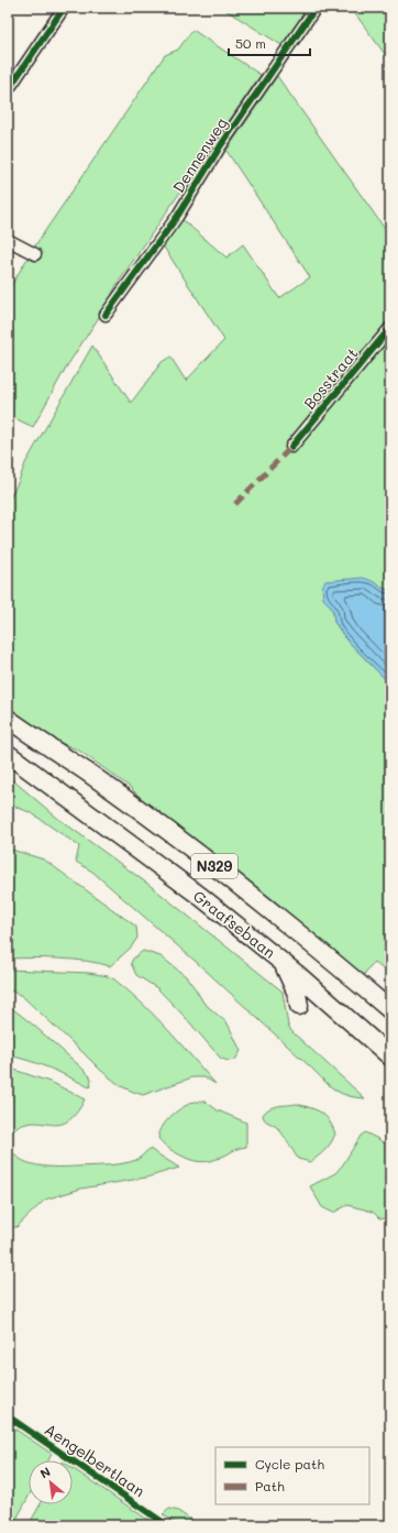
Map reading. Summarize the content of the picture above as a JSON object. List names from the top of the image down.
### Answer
{
  "streets": {
    "main road": ["N329", "Graafsebaan"],
    "street": ["Dennenweg", "Bosstraat"],
    "cycle path": ["Aengelbertlaan"]
  },
  "legend": ["Cycle path", "Path"],
  "scale_bar": "50 m",
  "north": "top left"
}
